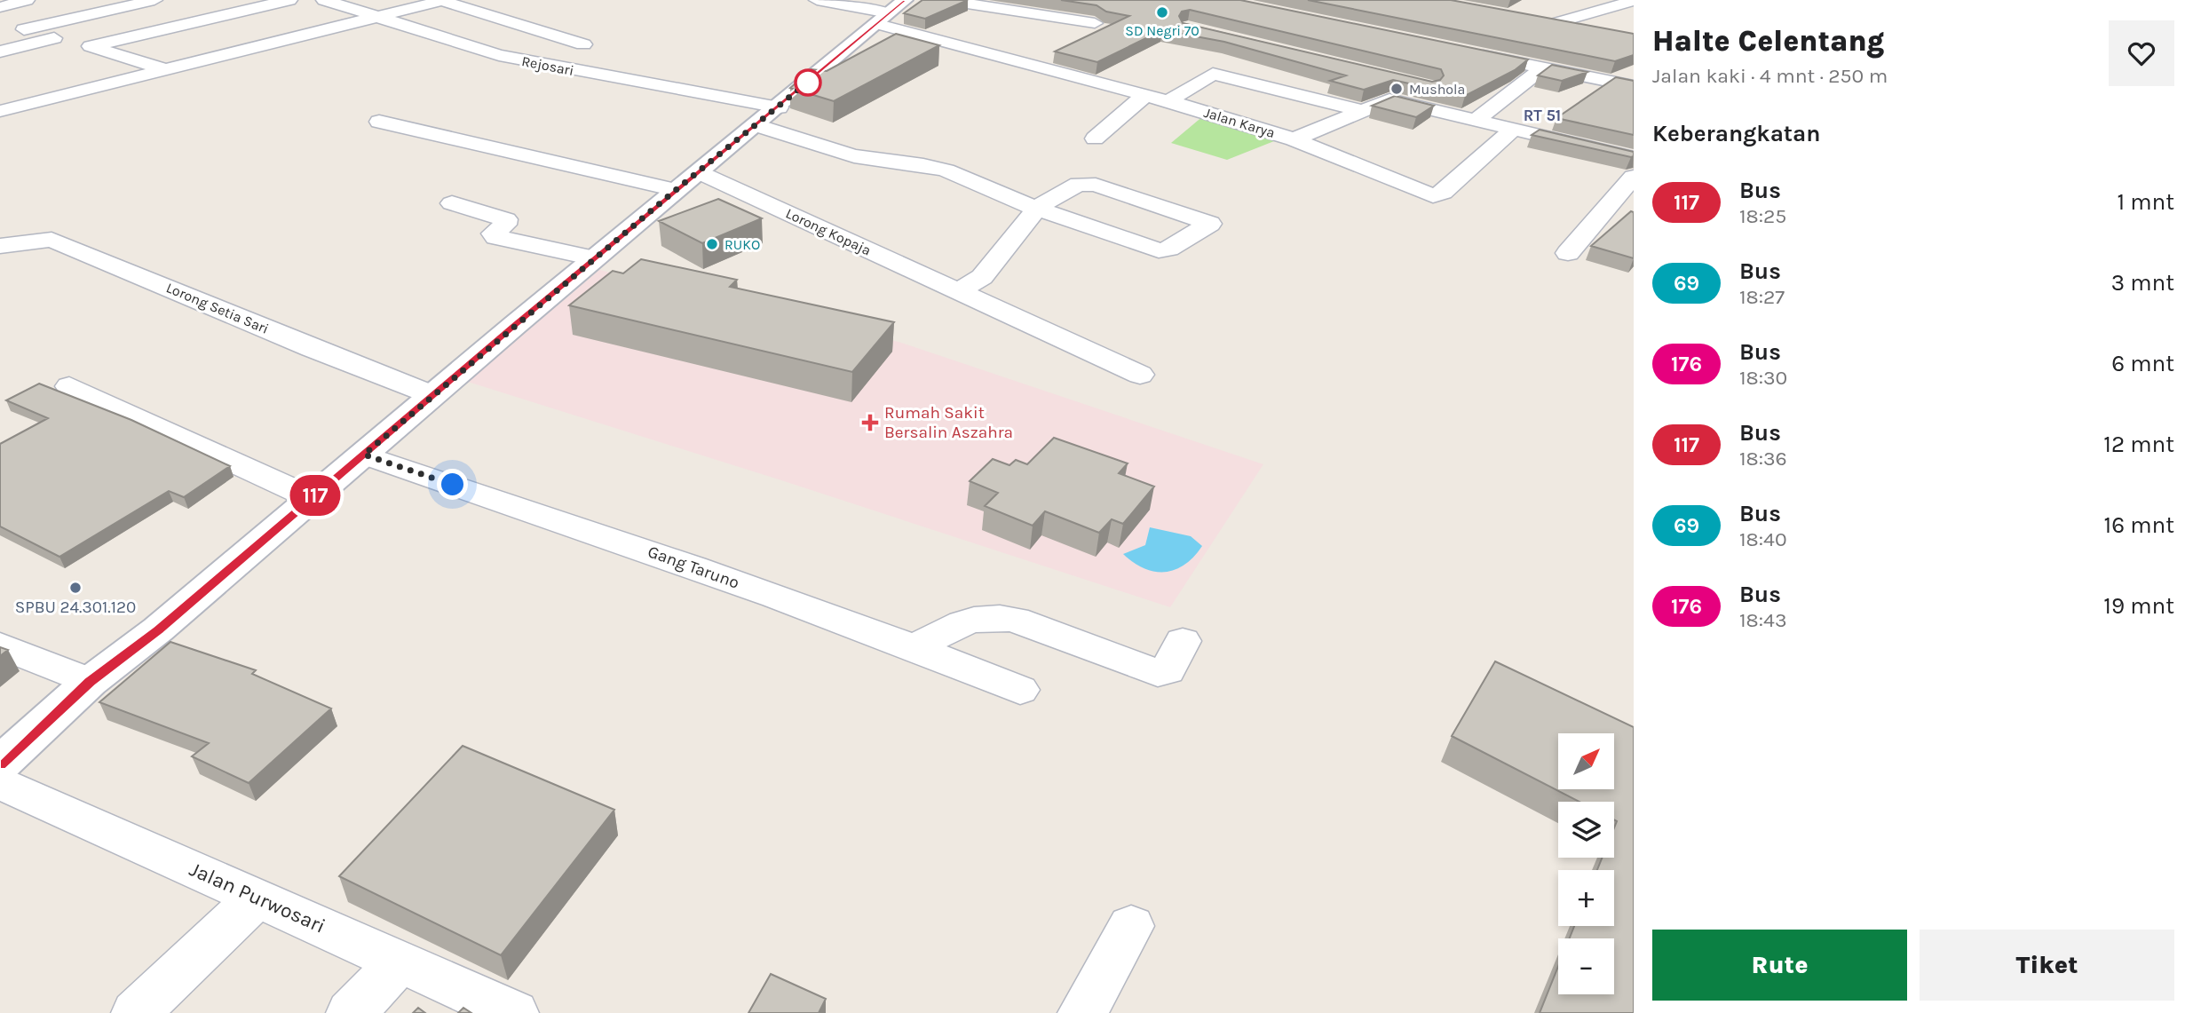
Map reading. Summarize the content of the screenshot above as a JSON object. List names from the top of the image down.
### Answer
{
  "streets": {
    "street": [
      "Rejosari",
      "Jalan Karya",
      "Lorong Kopaja",
      "Lorong Setia Sari",
      "Gang Taruno",
      "Jalan Purwosari"
    ]
  },
  "districts": ["RT 51"],
  "places": {
    "other": [
      "SD Negri 70",
      "Mushola",
      "RUKO",
      "SPBU 24.301.120"
    ],
    "health": ["Rumah Sakit Bersalin Aszahra"]
  },
  "lines": ["bus line 117"],
  "north": "top right",
  "page": {
    "on_map": "117",
    "heading": [
      ["Halte Celentang", "Jalan kaki · 4 mnt · 250 m"],
      "Keberangkatan"
    ],
    "list": [
      {
        "mark": "117",
        "name": "Bus",
        "note": "18:25",
        "value": "1 mnt"
      },
      {
        "mark": "69",
        "name": "Bus",
        "note": "18:27",
        "value": "3 mnt"
      },
      {
        "mark": "176",
        "name": "Bus",
        "note": "18:30",
        "value": "6 mnt"
      },
      {
        "mark": "117",
        "name": "Bus",
        "note": "18:36",
        "value": "12 mnt"
      },
      {
        "mark": "69",
        "name": "Bus",
        "note": "18:40",
        "value": "16 mnt"
      },
      {
        "mark": "176",
        "name": "Bus",
        "note": "18:43",
        "value": "19 mnt"
      }
    ],
    "map_buttons": ["+", "−"],
    "buttons": ["Rute", "Tiket"]
  }
}
